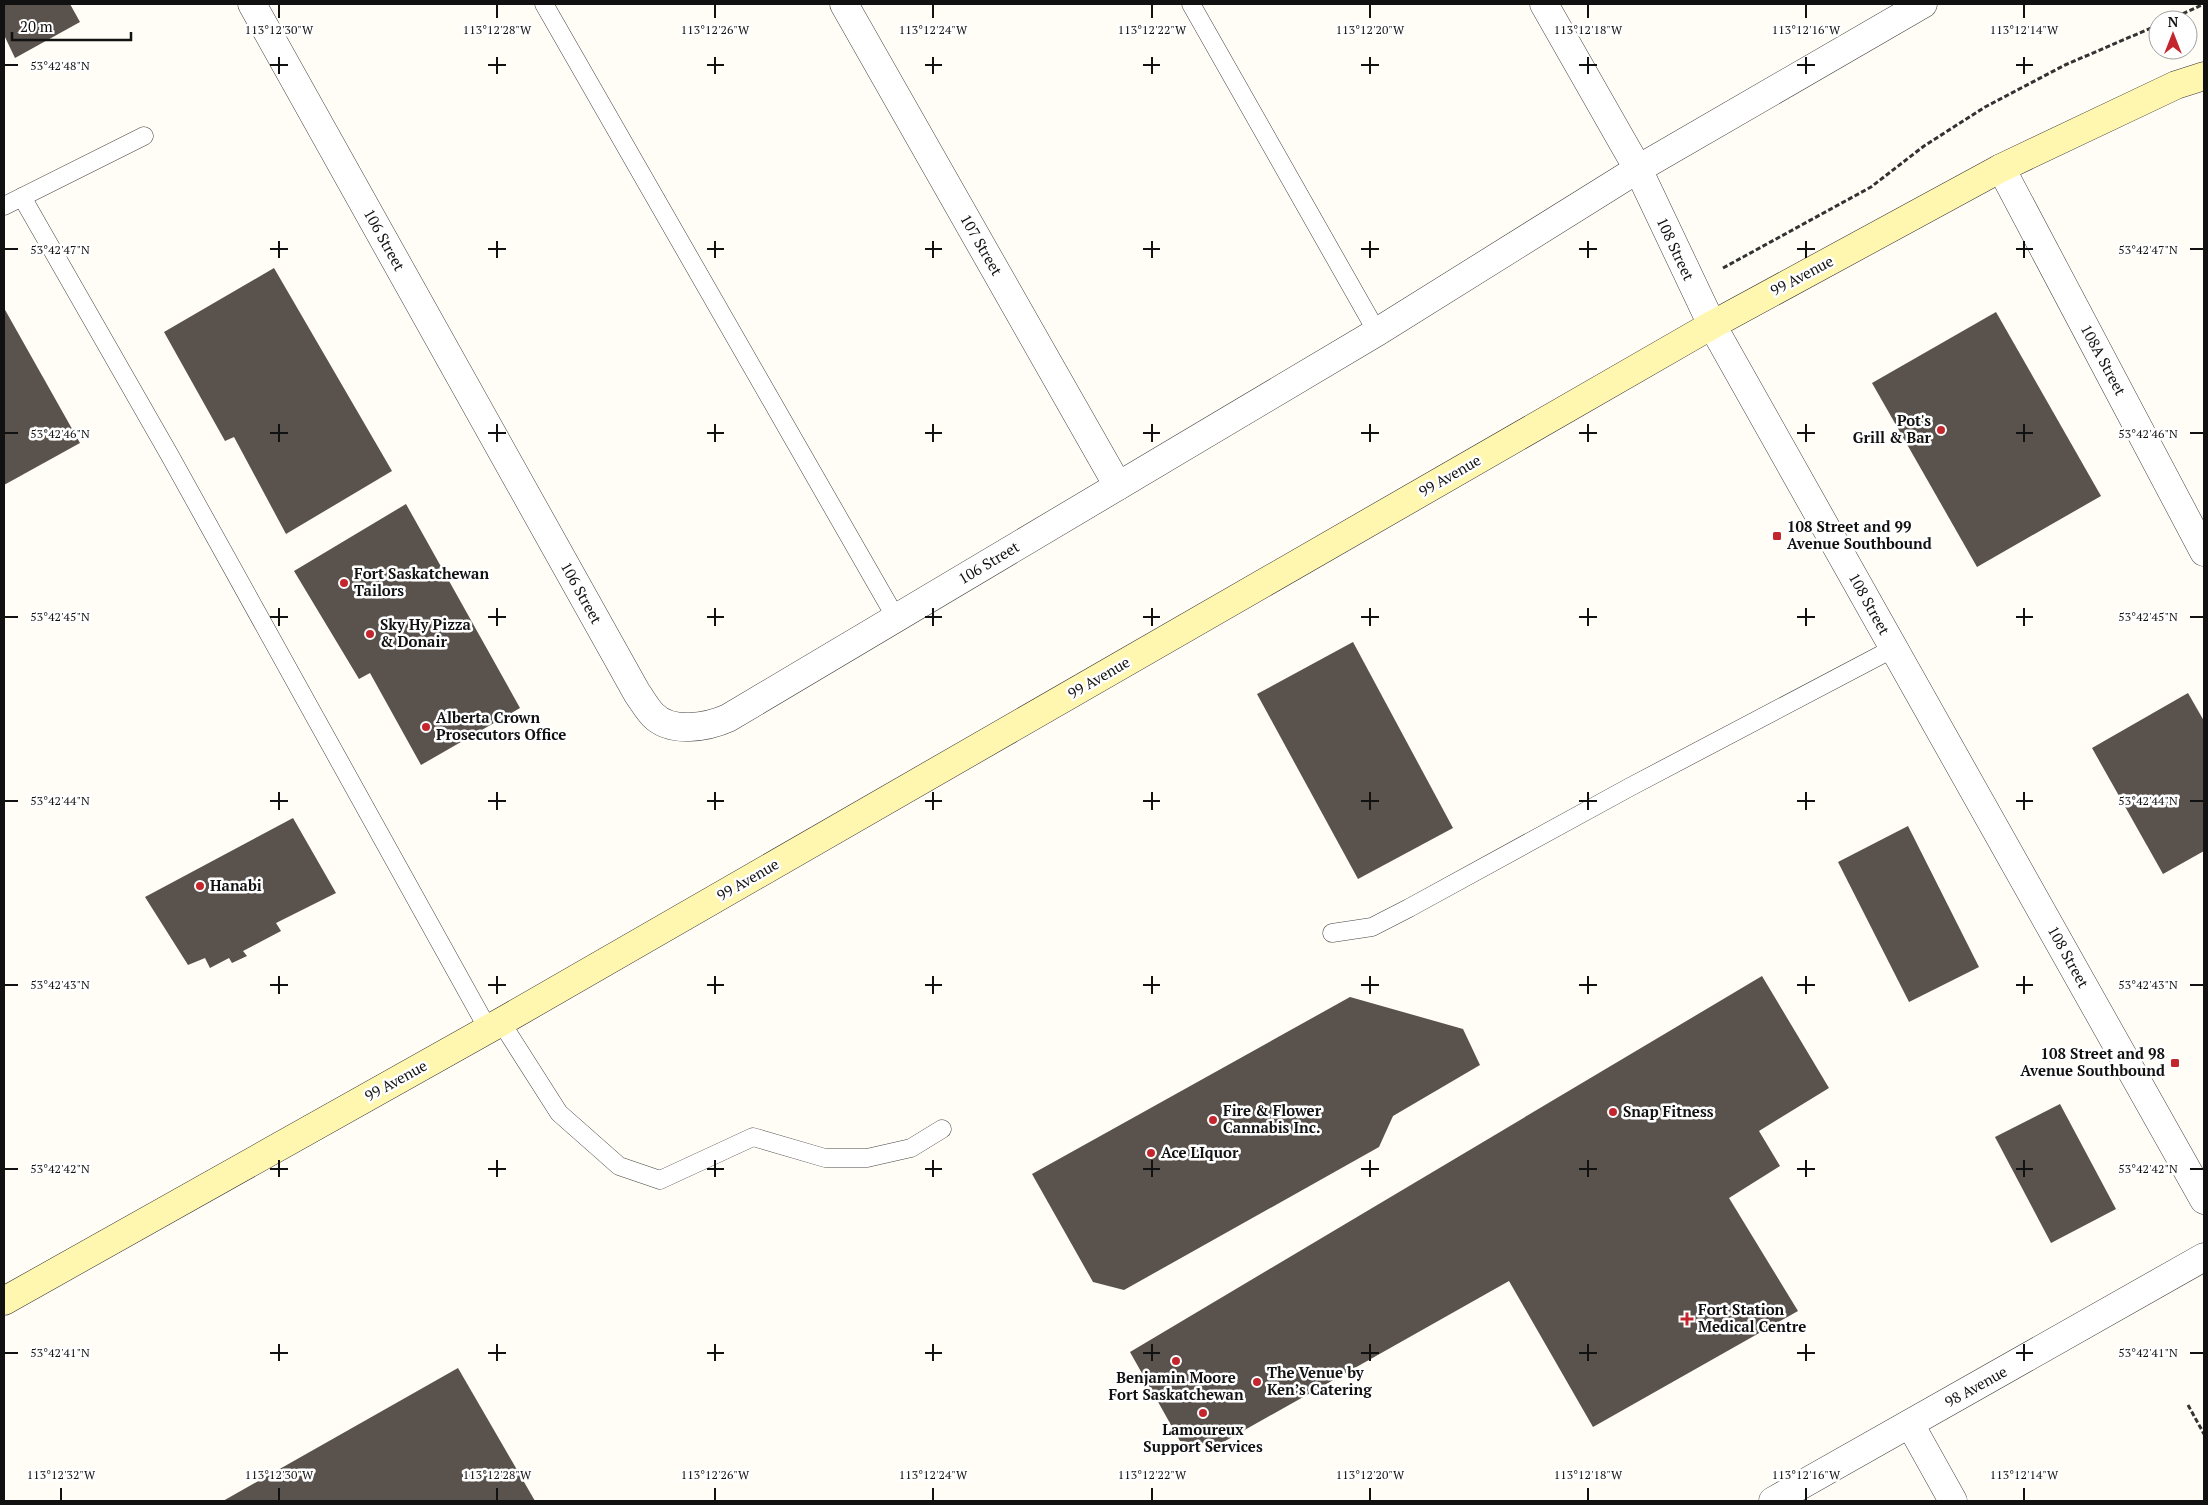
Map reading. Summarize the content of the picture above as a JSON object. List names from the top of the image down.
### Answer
{
  "streets": {
    "main road": ["99 Avenue"],
    "street": [
      "106 Street",
      "107 Street",
      "108 Street",
      "108A Street",
      "98 Avenue"
    ]
  },
  "crossings": [
    ["106 Street", "107 Street"],
    ["106 Street", "108 Street"],
    ["108 Street", "99 Avenue"],
    ["99 Avenue", "108A Street"]
  ],
  "places": {
    "other": [
      "Pot's Grill & Bar",
      "Fort Saskatchewan Tailors",
      "Sky Hy Pizza & Donair",
      "Alberta Crown Prosecutors Office",
      "Hanabi",
      "Snap Fitness",
      "Fire & Flower Cannabis Inc.",
      "Ace LIquor",
      "Benjamin Moore Fort Saskatchewan",
      "The Venue by Ken’s Catering",
      "Lamoureux Support Services"
    ],
    "transit": ["108 Street and 99 Avenue Southbound", "108 Street and 98 Avenue Southbound"],
    "health": ["Fort Station Medical Centre"]
  },
  "scale_bar": "20 m",
  "north": "top",
  "coordinates": [
    "113°12'30\"W",
    "113°12'28\"W",
    "113°12'26\"W",
    "113°12'24\"W",
    "113°12'22\"W",
    "113°12'20\"W",
    "113°12'18\"W",
    "113°12'16\"W",
    "113°12'14\"W",
    "53°42'48\"N",
    "53°42'47\"N",
    "53°42'46\"N",
    "53°42'45\"N",
    "53°42'44\"N",
    "53°42'43\"N",
    "53°42'42\"N",
    "53°42'41\"N",
    "113°12'32\"W"
  ]
}
